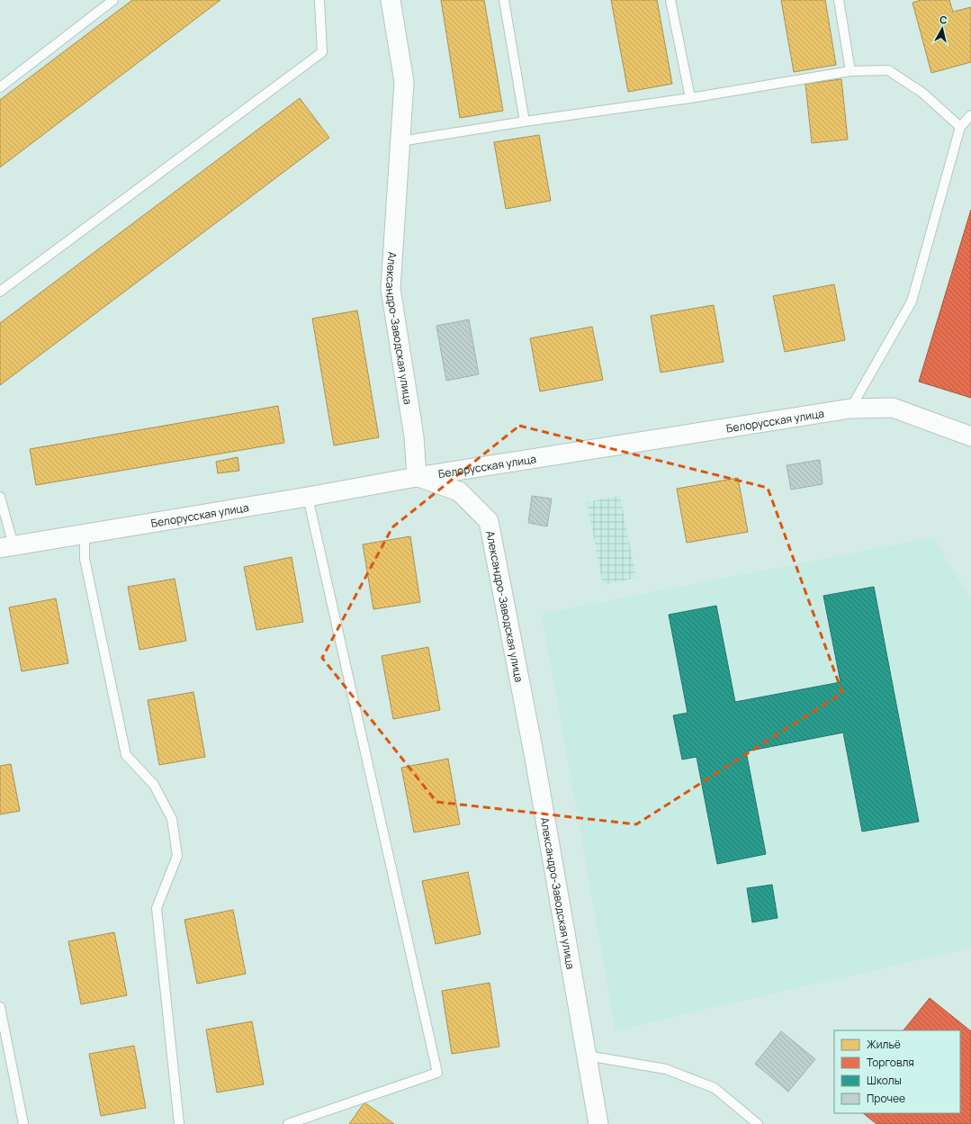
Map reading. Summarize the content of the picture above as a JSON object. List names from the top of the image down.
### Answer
{
  "streets": {
    "street": ["Александро-Заводская улица", "Белорусская улица"]
  },
  "crossings": [
    ["Александро-Заводская улица", "Белорусская улица"]
  ],
  "legend": [
    "Жильё",
    "Торговля",
    "Школы",
    "Прочее"
  ],
  "north": "top"
}
